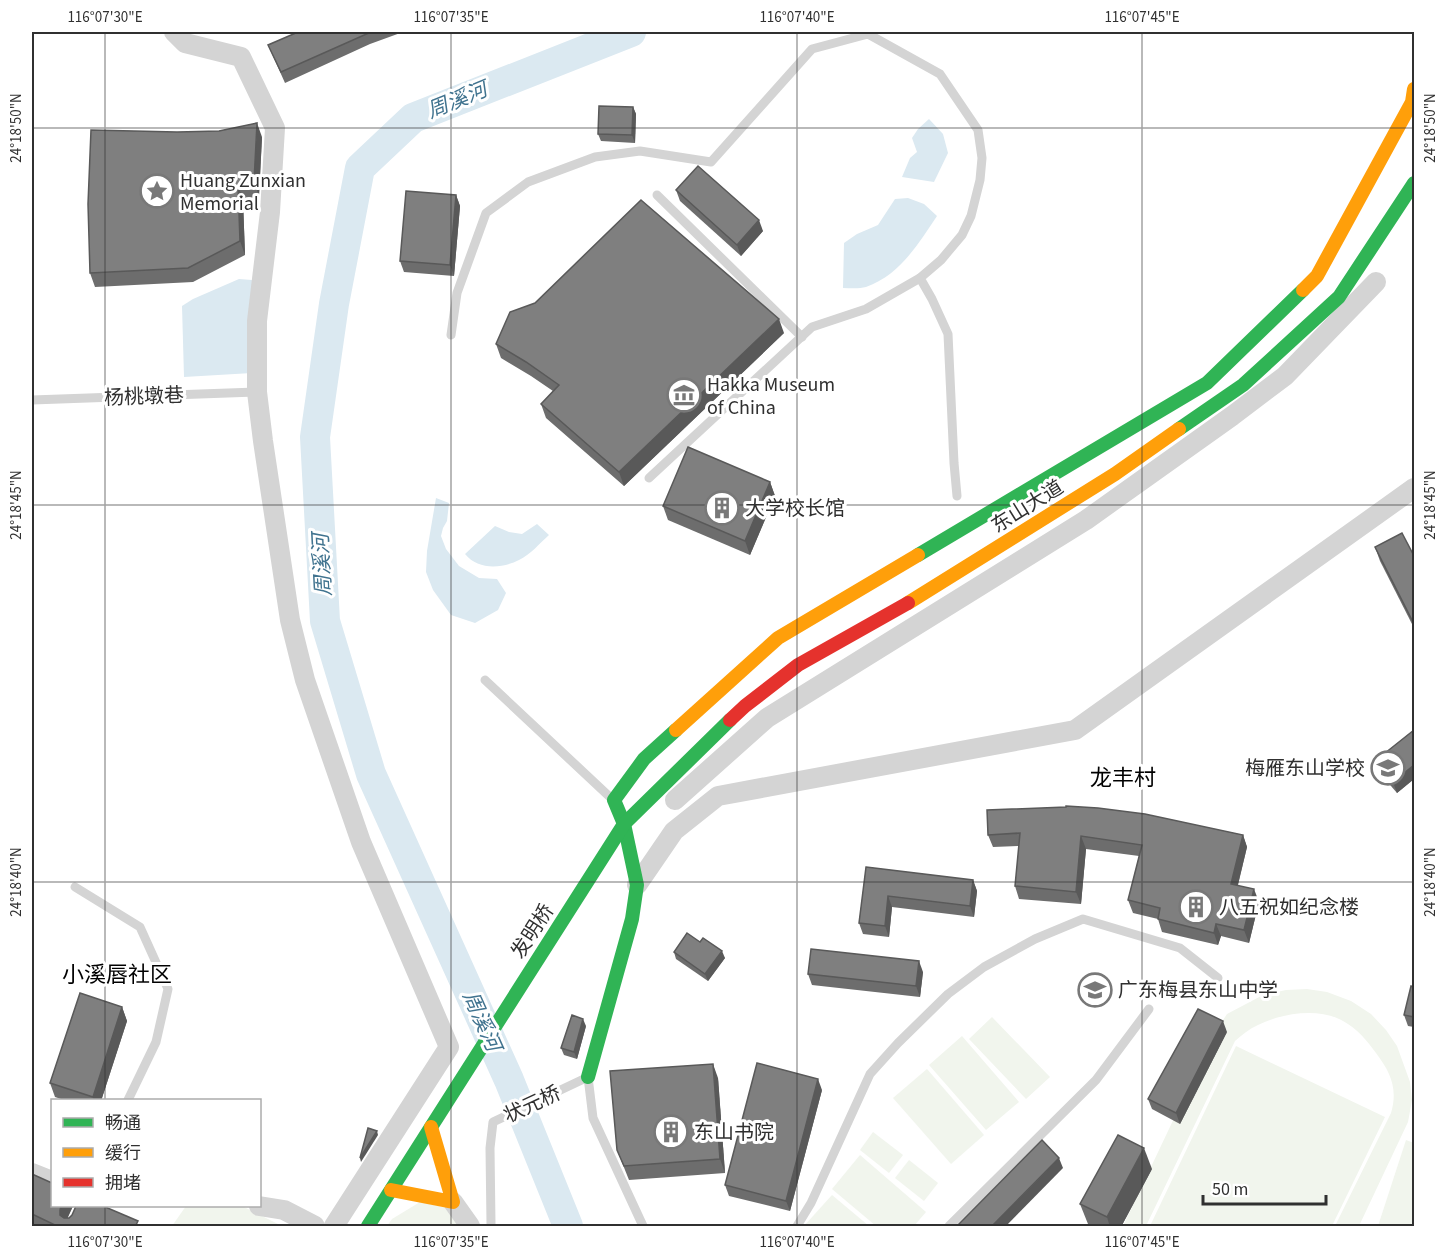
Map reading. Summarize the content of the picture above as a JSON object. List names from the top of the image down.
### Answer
{
  "streets": {
    "main road": ["东山大道", "发明桥"],
    "lane": ["杨桃墩巷", "状元桥"]
  },
  "crossings": [
    ["东山大道", "发明桥"]
  ],
  "districts": ["龙丰村", "小溪唇社区"],
  "water": ["周溪河"],
  "places": {
    "place": ["Huang Zunxian Memorial"],
    "museum": ["Hakka Museum of China"],
    "building": ["大学校长馆", "八五祝如纪念楼", "东山书院"],
    "school or university": ["梅雁东山学校", "广东梅县东山中学"]
  },
  "legend": ["畅通", "缓行", "拥堵"],
  "scale_bar": "50 m",
  "coordinates": [
    "116°07'30\"E",
    "116°07'35\"E",
    "116°07'40\"E",
    "116°07'45\"E",
    "24°18'50\"N",
    "24°18'45\"N",
    "24°18'40\"N"
  ]
}
